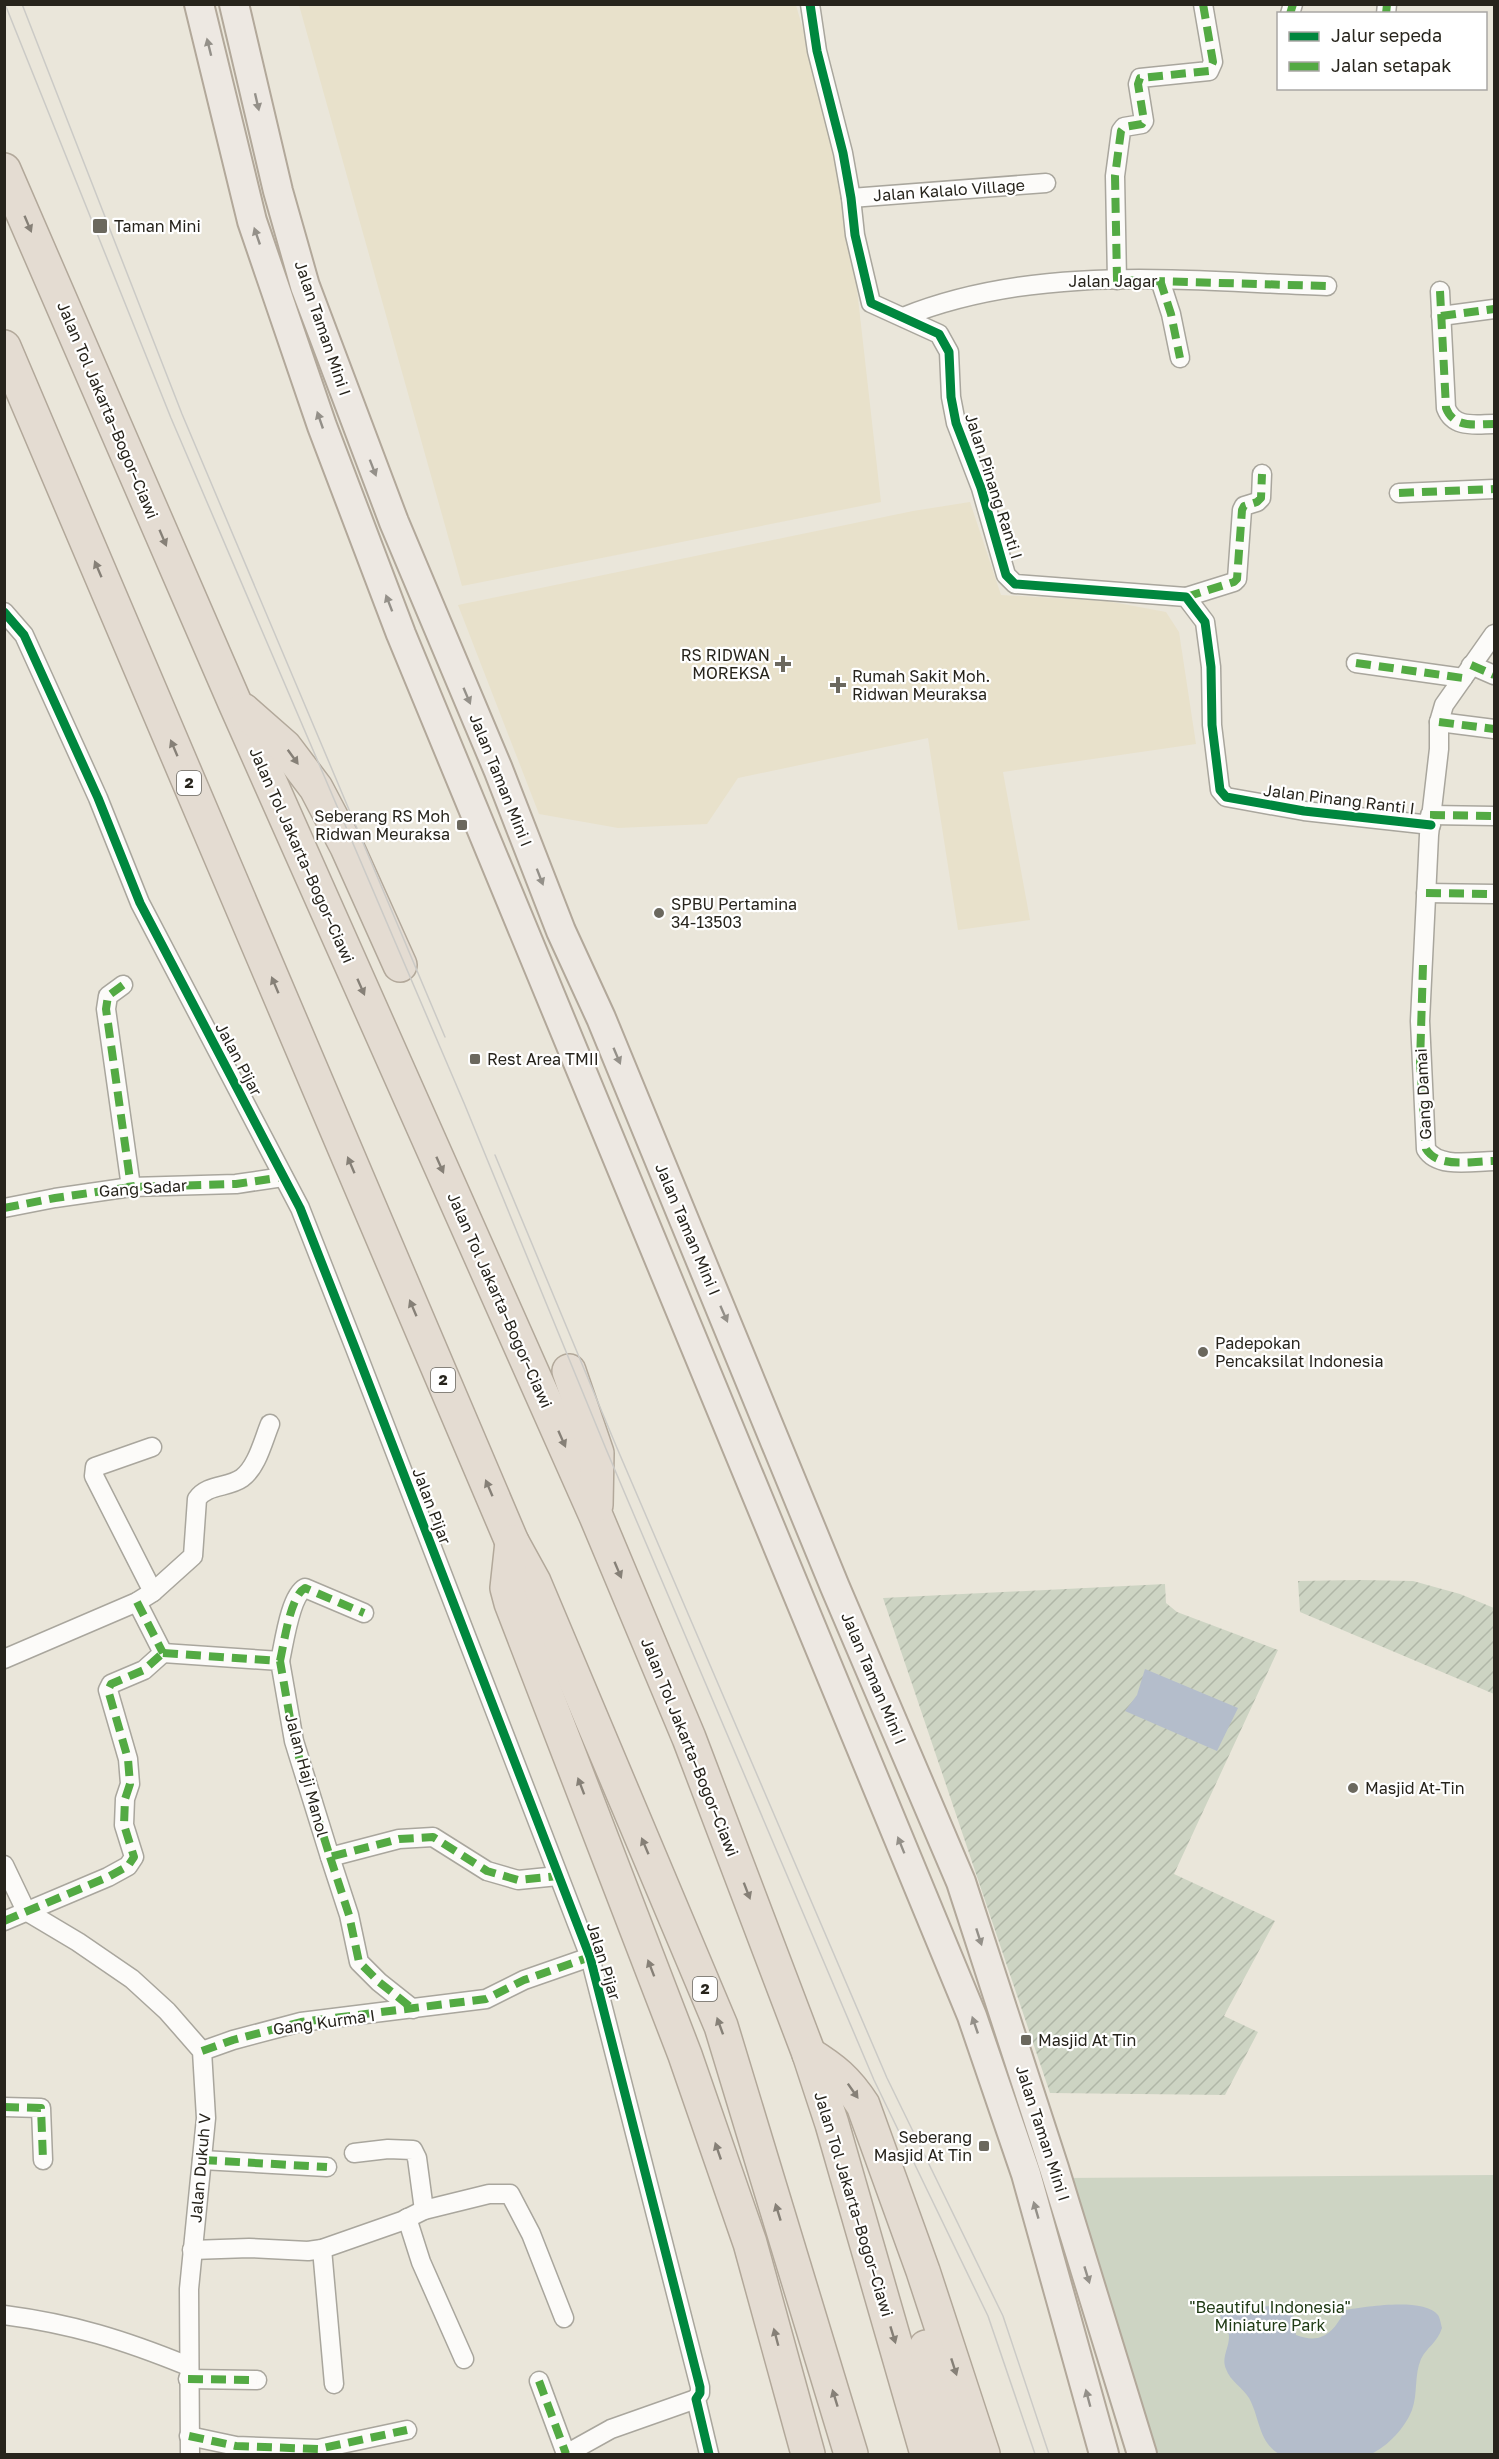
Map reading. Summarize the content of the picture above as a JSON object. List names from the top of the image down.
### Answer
{
  "streets": {
    "highway": ["Jalan Tol Jakarta–Bogor–Ciawi", "2"],
    "main road": ["Jalan Taman Mini I"],
    "street": [
      "Jalan Kalalo Village",
      "Jalan Jagar",
      "Jalan Pinang Ranti I",
      "Jalan Pijar",
      "Gang Damai",
      "Gang Sadar",
      "Jalan Haji Manol",
      "Gang Kurma I",
      "Jalan Dukuh V"
    ]
  },
  "crossings": [
    ["Jalan Kalalo Village", "Jalan Pinang Ranti I"],
    ["Jalan Jagar", "Jalan Pinang Ranti I"],
    ["Jalan Pijar", "Gang Sadar"],
    ["Jalan Pijar", "Jalan Haji Manol"],
    ["Jalan Pijar", "Gang Kurma I"],
    ["Gang Kurma I", "Jalan Dukuh V"]
  ],
  "parks": ["\"Beautiful Indonesia\" Miniature Park"],
  "places": {
    "transit": [
      "Taman Mini",
      "Seberang RS Moh Ridwan Meuraksa",
      "Rest Area TMII",
      "Masjid At Tin",
      "Seberang Masjid At Tin"
    ],
    "health": ["RS RIDWAN MOREKSA", "Rumah Sakit Moh. Ridwan Meuraksa"],
    "other": ["SPBU Pertamina 34-13503", "Padepokan Pencaksilat Indonesia", "Masjid At-Tin"]
  },
  "legend": ["Jalur sepeda", "Jalan setapak"]
}
